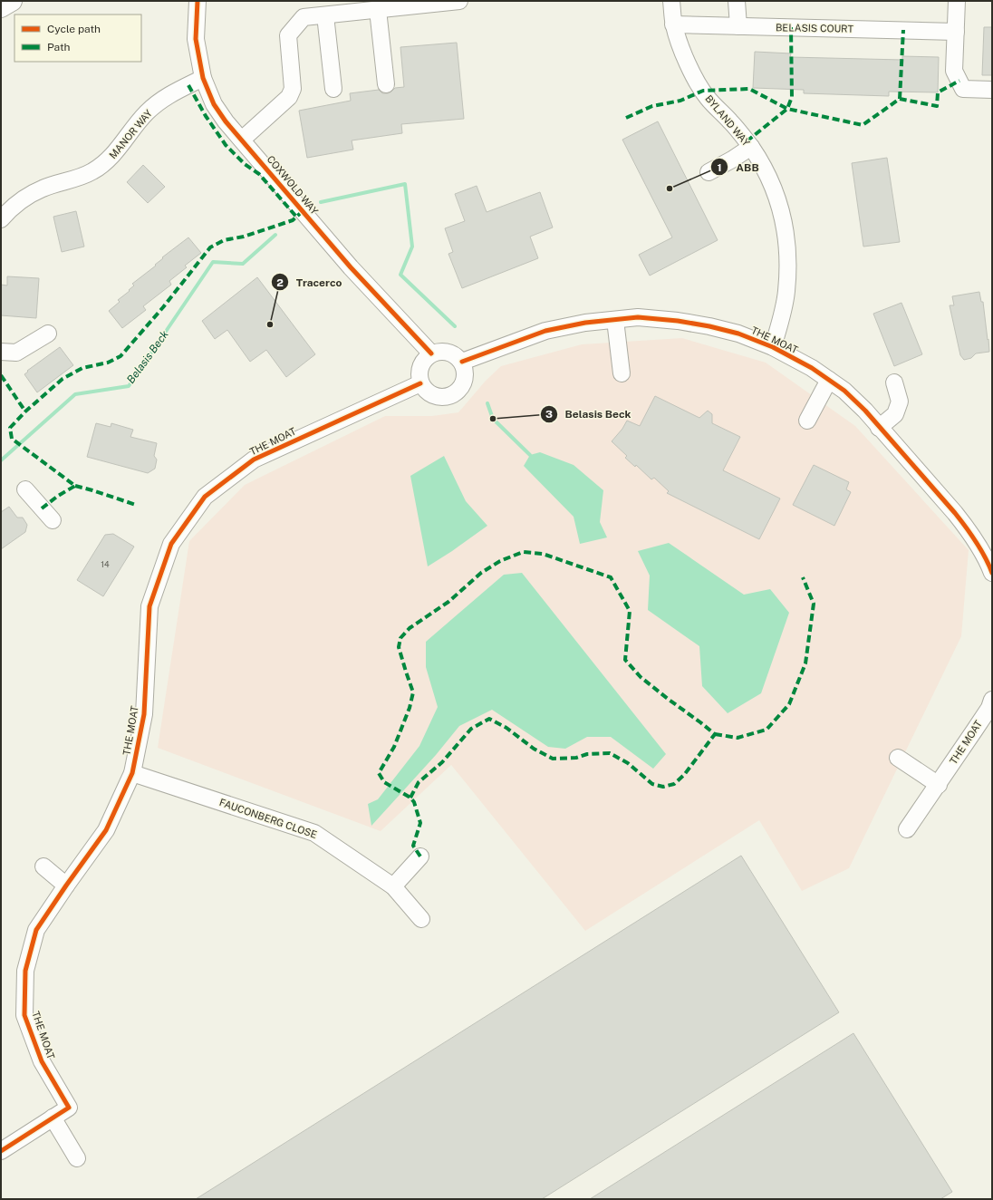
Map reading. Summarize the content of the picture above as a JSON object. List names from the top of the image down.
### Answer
{
  "streets": {
    "street": [
      "BELASIS COURT",
      "BYLAND WAY",
      "MANOR WAY",
      "COXWOLD WAY",
      "THE MOAT",
      "FAUCONBERG CLOSE"
    ]
  },
  "crossings": [
    ["BELASIS COURT", "BYLAND WAY"],
    ["BYLAND WAY", "THE MOAT"],
    ["MANOR WAY", "COXWOLD WAY"],
    ["COXWOLD WAY", "THE MOAT"],
    ["THE MOAT", "FAUCONBERG CLOSE"]
  ],
  "water": ["Belasis Beck"],
  "places": ["ABB", "Tracerco", "Belasis Beck"],
  "house_numbers": ["14"],
  "legend": ["Cycle path", "Path"]
}
